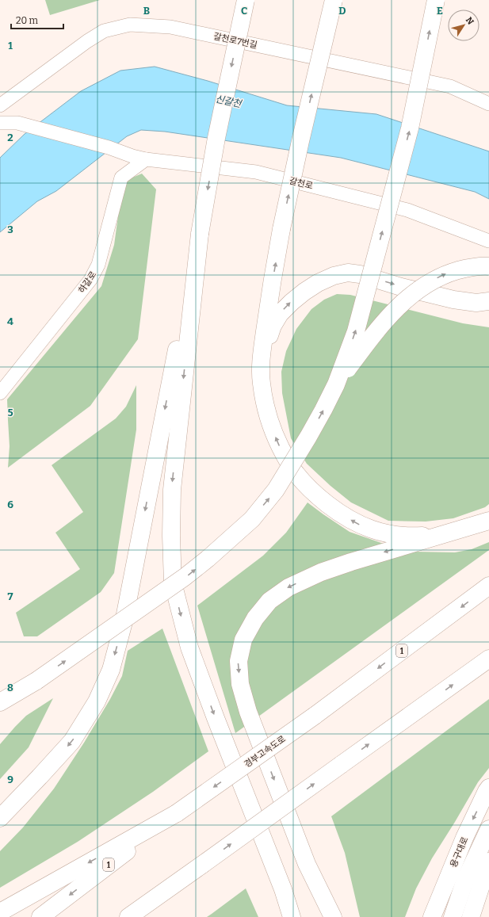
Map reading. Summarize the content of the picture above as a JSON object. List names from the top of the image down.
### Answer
{
  "streets": {
    "main road": ["1", "경부고속도로", "용구대로"],
    "street": ["갈천로7번길", "갈천로", "하갈로"]
  },
  "crossings": [
    ["갈천로", "하갈로"]
  ],
  "water": ["신갈천"],
  "scale_bar": "20 m",
  "north": "top right",
  "grid": {
    "columns": [
      "B",
      "C",
      "D",
      "E"
    ],
    "rows": [
      "1",
      "2",
      "3",
      "4",
      "5",
      "6",
      "7",
      "8",
      "9"
    ]
  }
}
